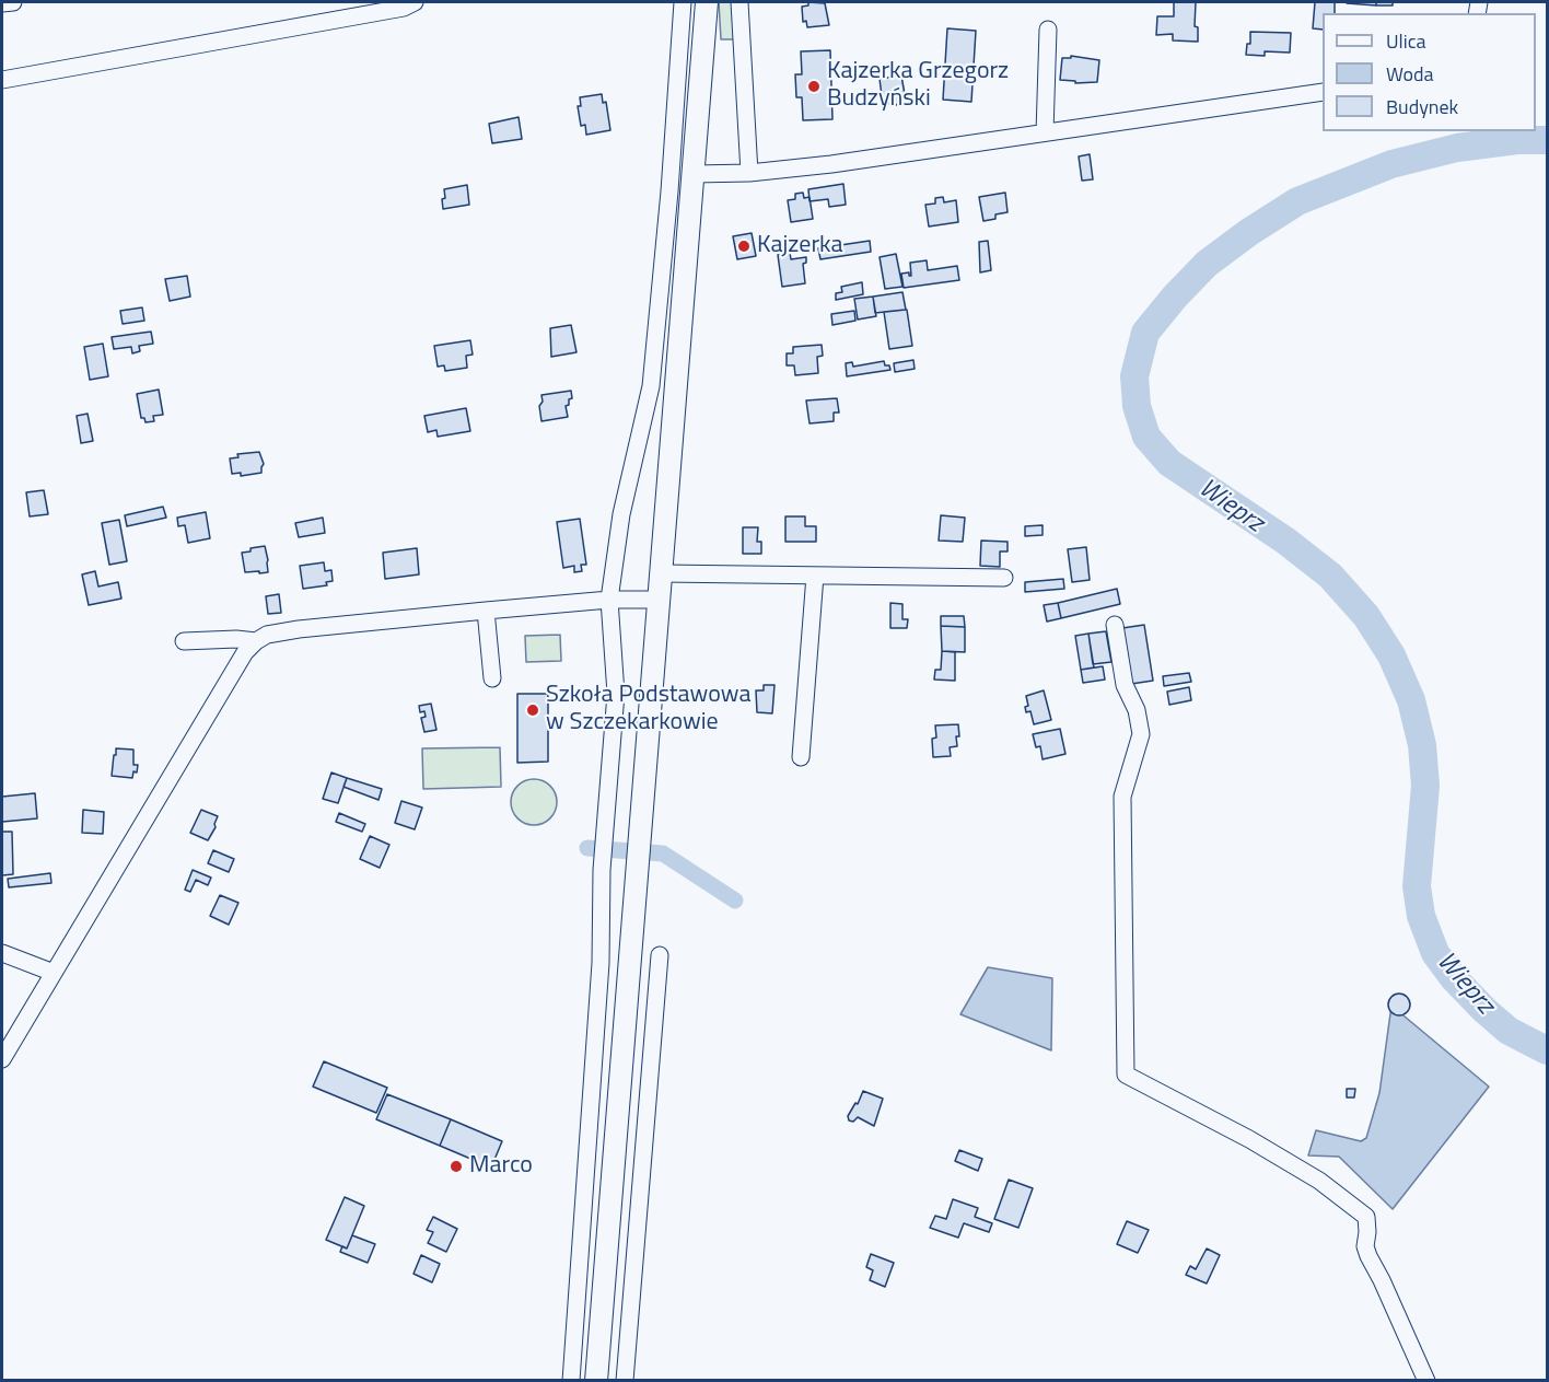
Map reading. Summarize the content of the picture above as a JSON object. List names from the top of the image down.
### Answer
{
  "water": ["Wieprz"],
  "places": [
    "Kajzerka Grzegorz Budzyński",
    "Kajzerka",
    "Szkoła Podstawowa w Szczekarkowie",
    "Marco"
  ],
  "legend": ["Ulica", "Woda", "Budynek"]
}
